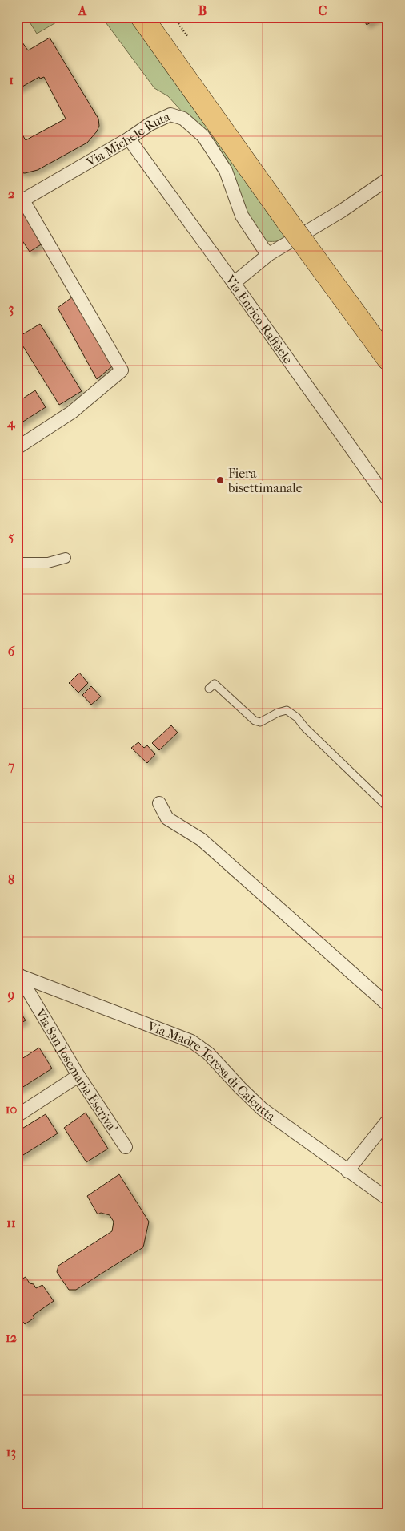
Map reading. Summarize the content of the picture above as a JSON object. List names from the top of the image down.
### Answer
{
  "streets": {
    "street": [
      "Via Michele Ruta",
      "Via Enrico Raffaele",
      "Via San Josemaria Escriva'",
      "Via Madre Teresa di Calcutta"
    ]
  },
  "crossings": [
    ["Via Michele Ruta", "Via Enrico Raffaele"],
    ["Via San Josemaria Escriva'", "Via Madre Teresa di Calcutta"]
  ],
  "places": ["Fiera bisettimanale"],
  "grid": {
    "columns": ["A", "B", "C"],
    "rows": [
      "1",
      "2",
      "3",
      "4",
      "5",
      "6",
      "7",
      "8",
      "9",
      "10",
      "11",
      "12",
      "13"
    ]
  }
}
